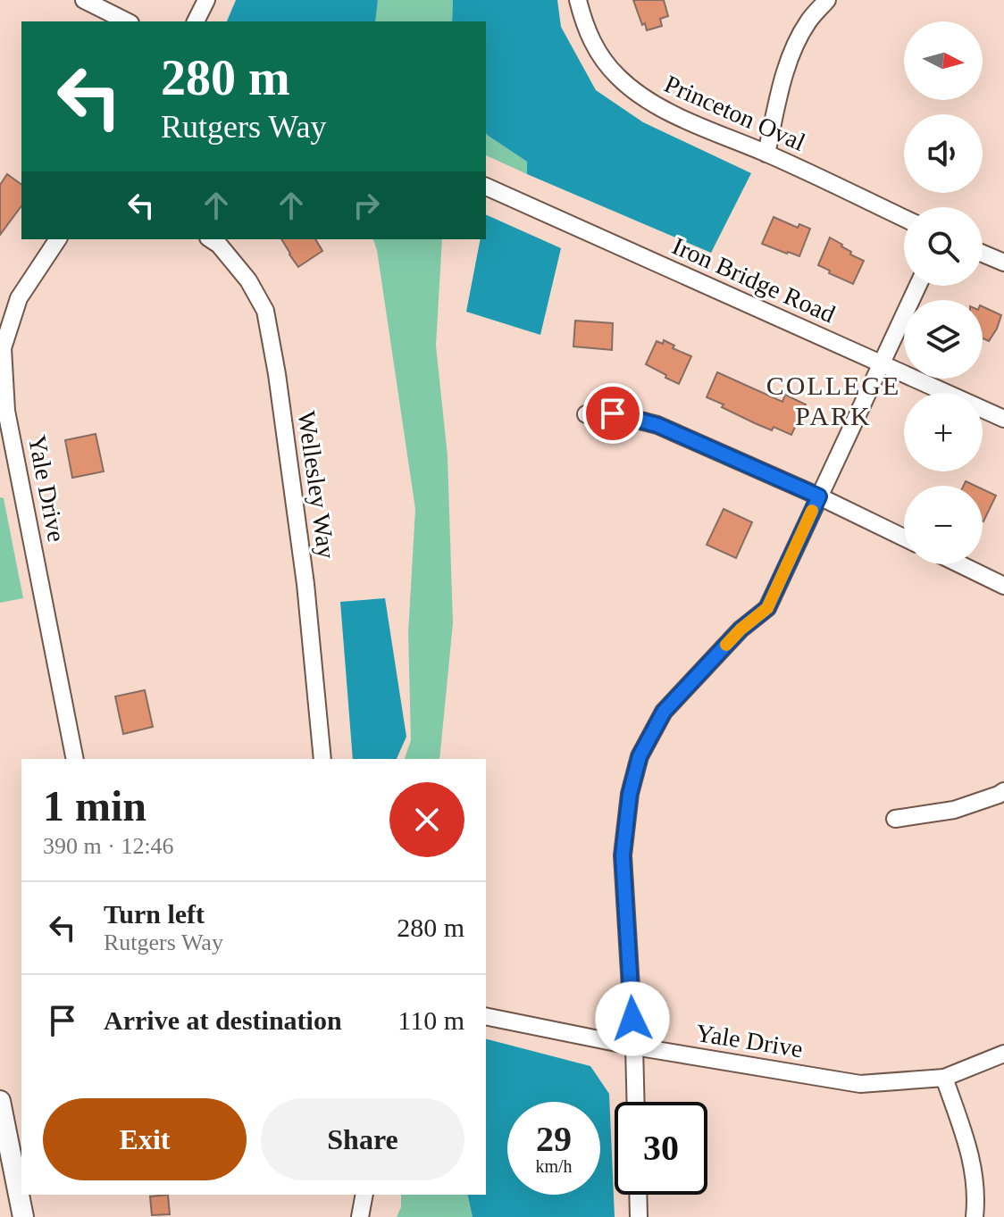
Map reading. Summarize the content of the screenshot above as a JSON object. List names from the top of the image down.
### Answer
{
  "streets": {
    "street": [
      "Princeton Oval",
      "Iron Bridge Road",
      "Wellesley Way",
      "Yale Drive"
    ]
  },
  "districts": ["COLLEGE PARK"],
  "north": "right",
  "page": {
    "map_buttons": ["+", "−"],
    "turn": ["280 m", "Rutgers Way"],
    "heading": ["1 min", "390 m · 12:46"],
    "list": [
      {
        "name": "Turn left",
        "note": "Rutgers Way",
        "value": "280 m"
      },
      {
        "name": "Arrive at destination",
        "value": "110 m"
      }
    ],
    "buttons": ["Exit", "Share"],
    "speed": "29 km/h",
    "limit": "30"
  }
}
